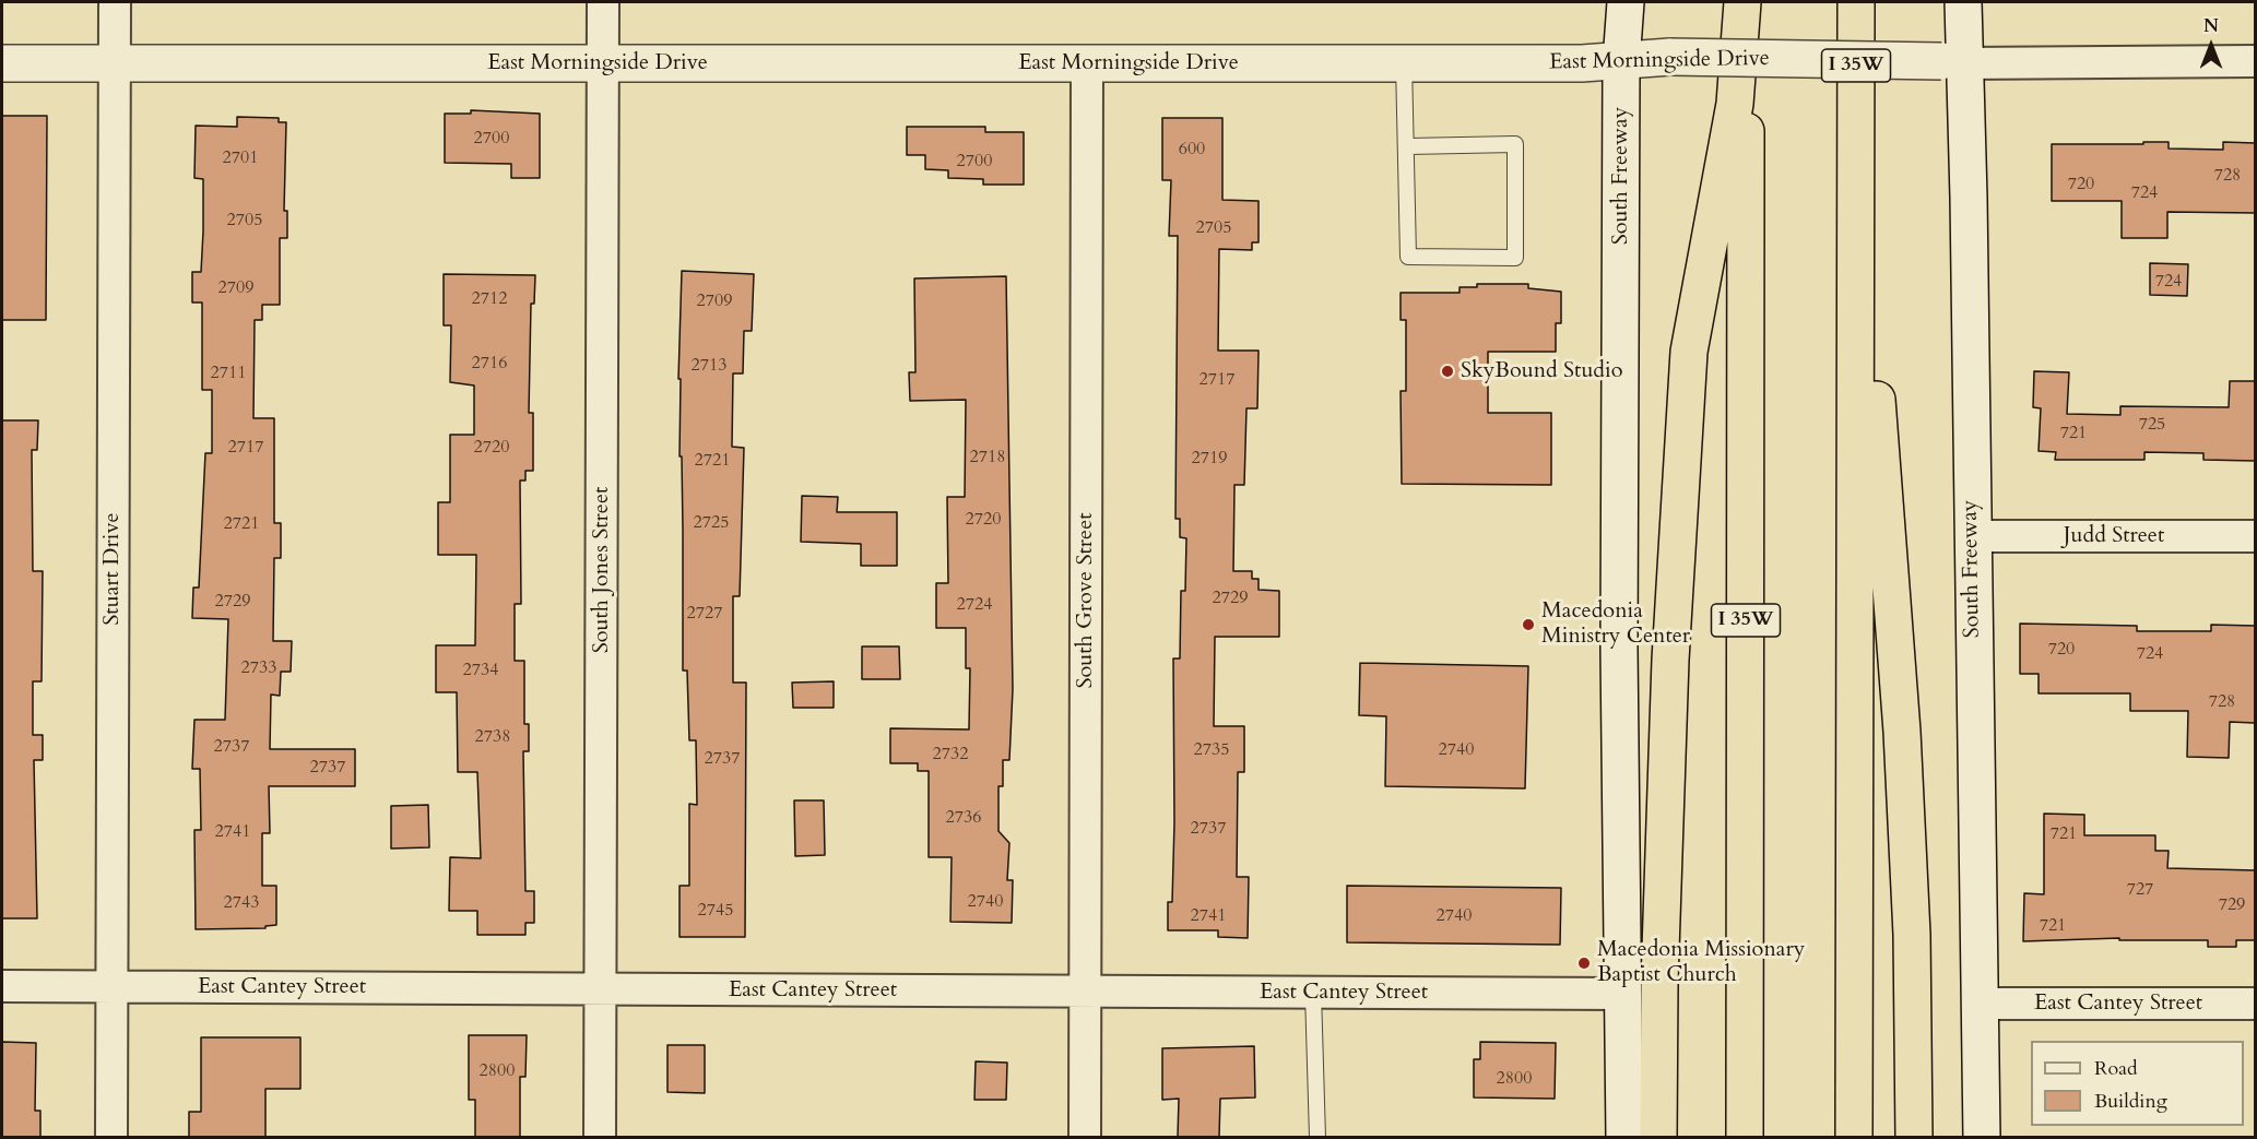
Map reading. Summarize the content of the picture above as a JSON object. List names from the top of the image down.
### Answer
{
  "streets": {
    "highway": ["I 35W"],
    "main road": ["East Morningside Drive", "South Freeway"],
    "street": [
      "Judd Street",
      "Stuart Drive",
      "South Jones Street",
      "South Grove Street",
      "East Cantey Street"
    ]
  },
  "crossings": [
    ["East Morningside Drive", "South Freeway"],
    ["East Morningside Drive", "Stuart Drive"],
    ["East Morningside Drive", "South Jones Street"],
    ["East Morningside Drive", "South Grove Street"],
    ["South Freeway", "Judd Street"],
    ["South Freeway", "East Cantey Street"],
    ["Stuart Drive", "East Cantey Street"],
    ["South Jones Street", "East Cantey Street"],
    ["South Grove Street", "East Cantey Street"]
  ],
  "places": ["SkyBound Studio", "Macedonia Ministry Center", "Macedonia Missionary Baptist Church"],
  "house_numbers": [
    "2700",
    "600",
    "2701",
    "2700",
    "728",
    "720",
    "724",
    "2705",
    "2705",
    "724",
    "2709",
    "2712",
    "2709",
    "2716",
    "2713",
    "2711",
    "2717",
    "725",
    "721",
    "2717",
    "2720",
    "2718",
    "2719",
    "2721",
    "2720",
    "2725",
    "2721",
    "2729",
    "2729",
    "2724",
    "2727",
    "720",
    "724",
    "2733",
    "2734",
    "728",
    "2738",
    "2737",
    "2735",
    "2740",
    "2732",
    "2737",
    "2737",
    "2736",
    "2737",
    "2741",
    "721",
    "727",
    "2740",
    "2743",
    "729",
    "2745",
    "2741",
    "2740",
    "721",
    "2800",
    "2800"
  ],
  "legend": ["Road", "Building"],
  "north": "top"
}
